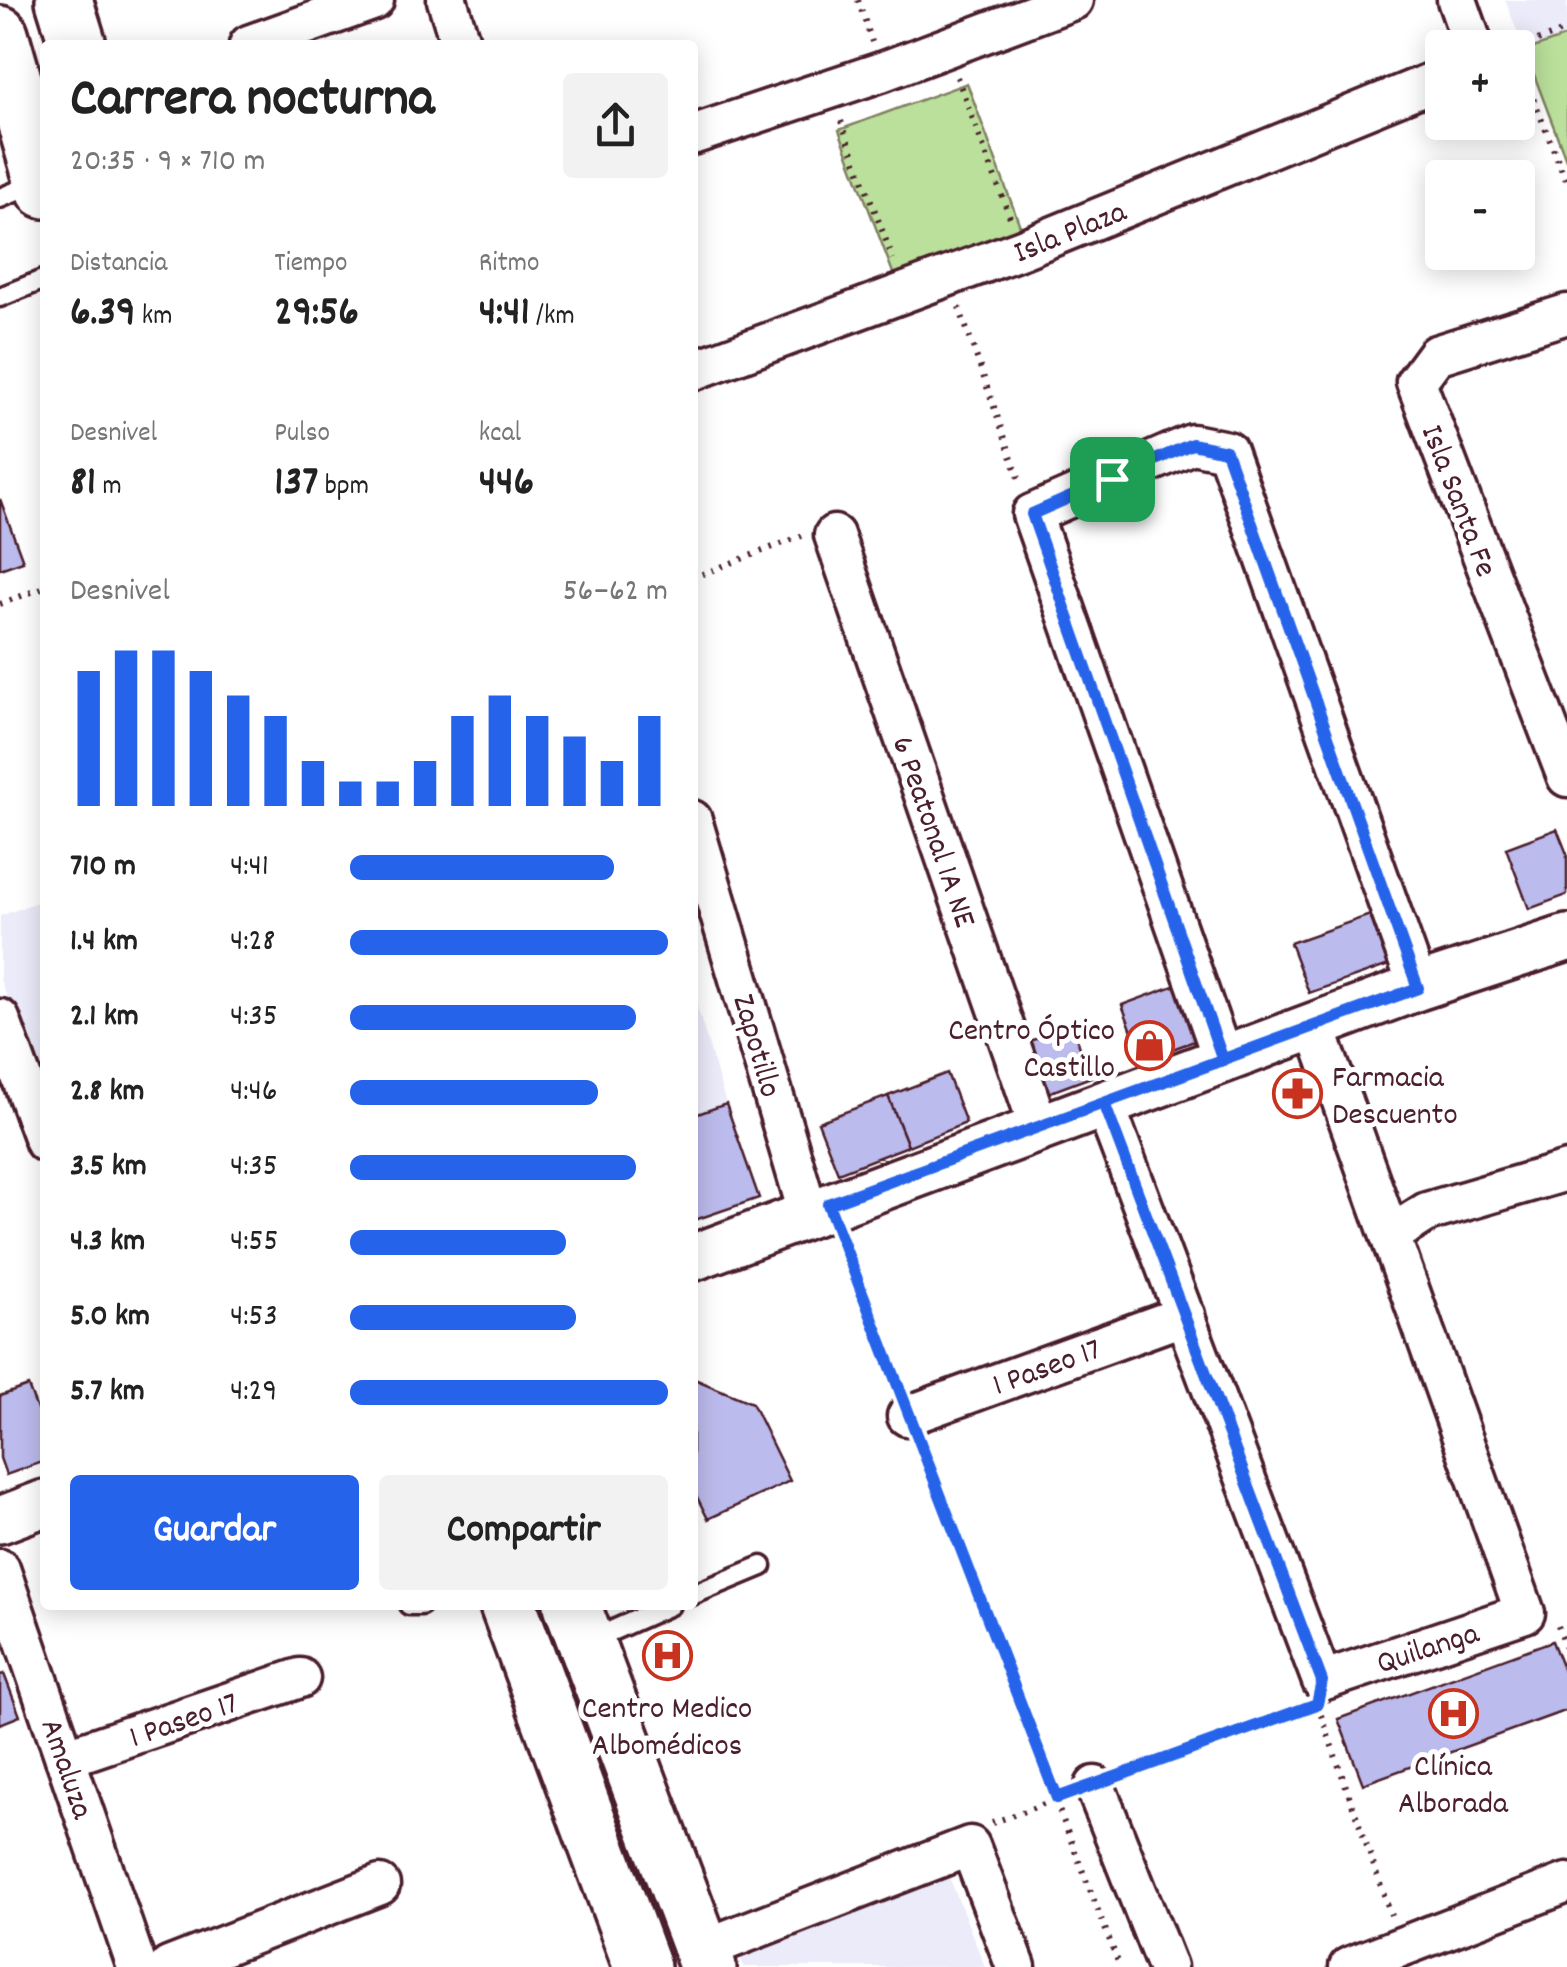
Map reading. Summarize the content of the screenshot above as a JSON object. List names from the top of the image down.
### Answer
{
  "streets": {
    "street": [
      "Isla Plaza",
      "Isla Santa Fe",
      "6 Peatonal 1A NE",
      "Zapotillo",
      "1 Paseo 17",
      "Quilanga",
      "Amaluza"
    ]
  },
  "crossings": [
    ["1 Paseo 17", "Quilanga"],
    ["1 Paseo 17", "Amaluza"]
  ],
  "places": {
    "shop": ["Centro Óptico Castillo"],
    "pharmacy": ["Farmacia Descuento"],
    "hospital": ["Centro Medico Albomédicos", "Clínica Alborada"]
  },
  "page": {
    "map_buttons": ["+", "−"],
    "heading": ["Carrera nocturna", "20:35 · 9 × 710 m"],
    "stats": [
      ["Distancia", "6.39 km"],
      ["Tiempo", "29:56"],
      ["Ritmo", "4:41 /km"],
      ["Desnivel", "81 m"],
      ["Pulso", "137 bpm"],
      ["kcal", "446"]
    ],
    "chart": ["Desnivel", "56–62 m"],
    "list": [
      {
        "name": "710 m",
        "note": "4:41"
      },
      {
        "name": "1.4 km",
        "note": "4:28"
      },
      {
        "name": "2.1 km",
        "note": "4:35"
      },
      {
        "name": "2.8 km",
        "note": "4:46"
      },
      {
        "name": "3.5 km",
        "note": "4:35"
      },
      {
        "name": "4.3 km",
        "note": "4:55"
      },
      {
        "name": "5.0 km",
        "note": "4:53"
      },
      {
        "name": "5.7 km",
        "note": "4:29"
      }
    ],
    "buttons": ["Guardar", "Compartir"]
  }
}
